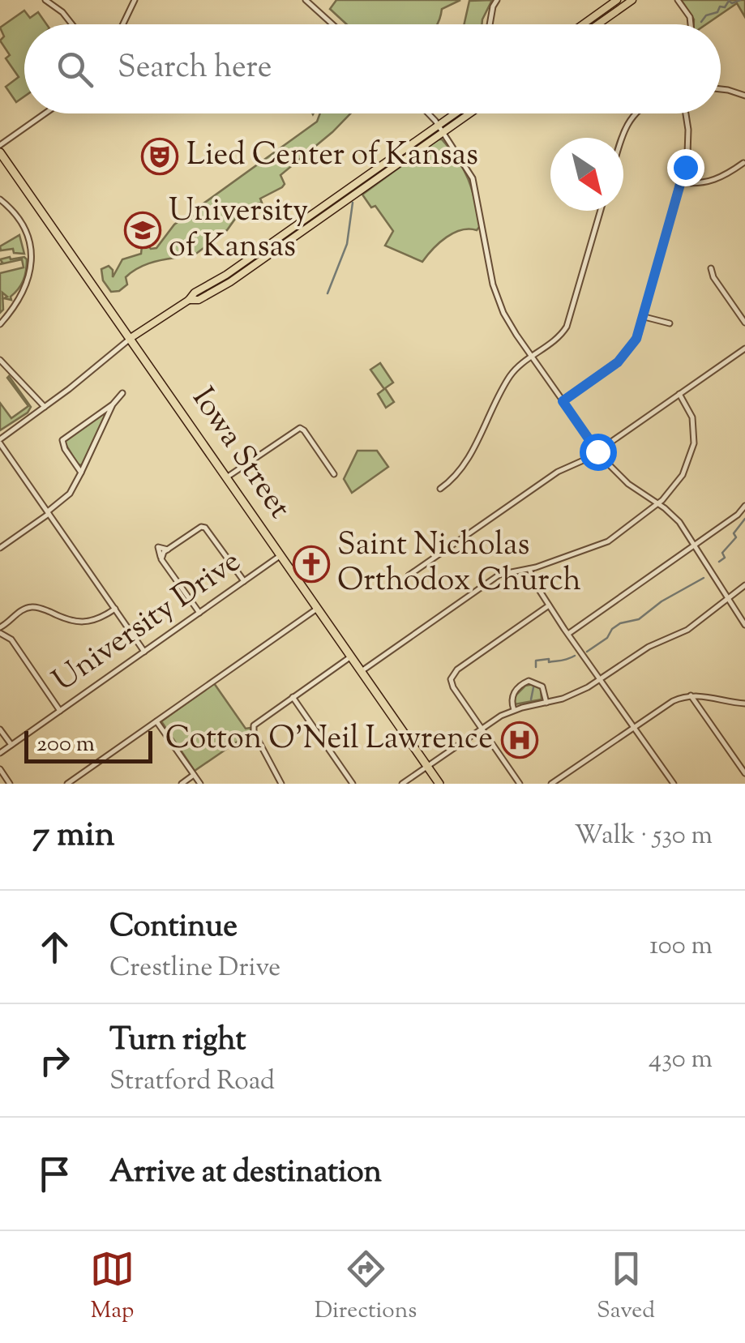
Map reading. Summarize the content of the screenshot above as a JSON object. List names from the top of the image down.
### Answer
{
  "streets": {
    "highway": ["Iowa Street"],
    "street": ["University Drive"]
  },
  "crossings": [
    ["Iowa Street", "University Drive"]
  ],
  "places": {
    "theatre": ["Lied Center of Kansas"],
    "school or university": ["University of Kansas"],
    "church": ["Saint Nicholas Orthodox Church"],
    "hospital": ["Cotton O'Neil Lawrence"]
  },
  "scale_bar": "200 m",
  "north": "bottom right",
  "page": {
    "search": "Search here",
    "scale": "200 m",
    "heading": ["7 min", "Walk · 530 m"],
    "list": [
      ["Continue", "Crestline Drive", "100 m"],
      ["Turn right", "Stratford Road", "430 m"],
      "Arrive at destination"
    ],
    "nav": ["Map", "Directions", "Saved"]
  }
}
